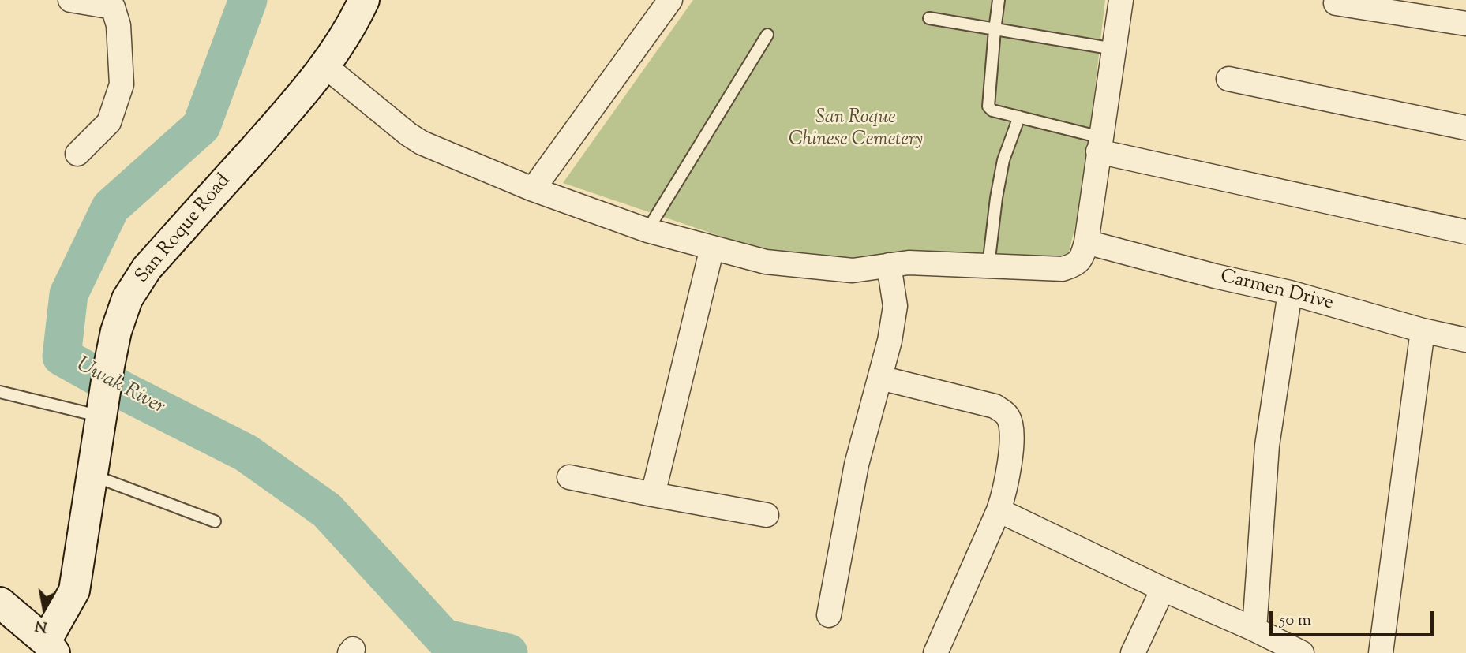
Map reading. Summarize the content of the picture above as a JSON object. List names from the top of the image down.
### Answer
{
  "streets": {
    "main road": ["San Roque Road"],
    "street": ["Carmen Drive"]
  },
  "water": ["Uwak River"],
  "parks": ["San Roque Chinese Cemetery"],
  "scale_bar": "50 m",
  "north": "bottom"
}
